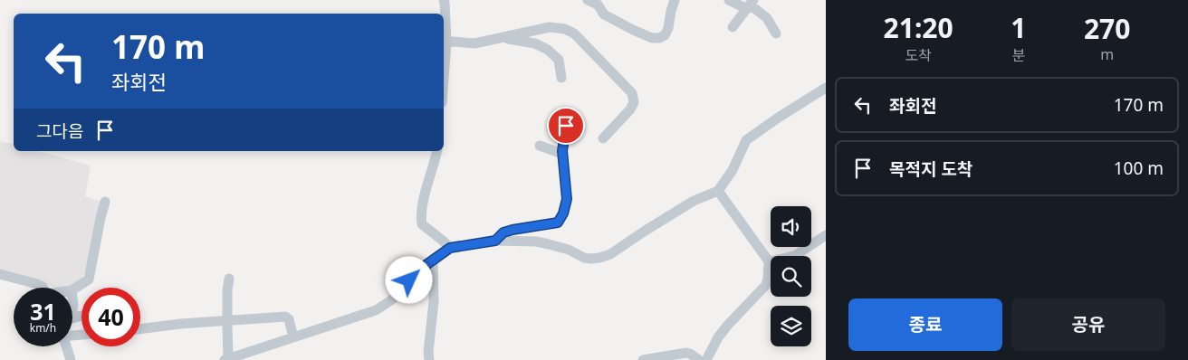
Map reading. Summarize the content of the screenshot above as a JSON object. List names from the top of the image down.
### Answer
{
  "page": {
    "eta": [
      "21:20",
      "도착",
      "1",
      "분",
      "270",
      "m"
    ],
    "turn": ["170 m", "좌회전"],
    "list": [
      {
        "name": "좌회전",
        "value": "170 m"
      },
      {
        "name": "목적지 도착",
        "value": "100 m"
      }
    ],
    "then": "그다음",
    "speed": "31 km/h",
    "limit": "40",
    "buttons": ["종료", "공유"]
  }
}
